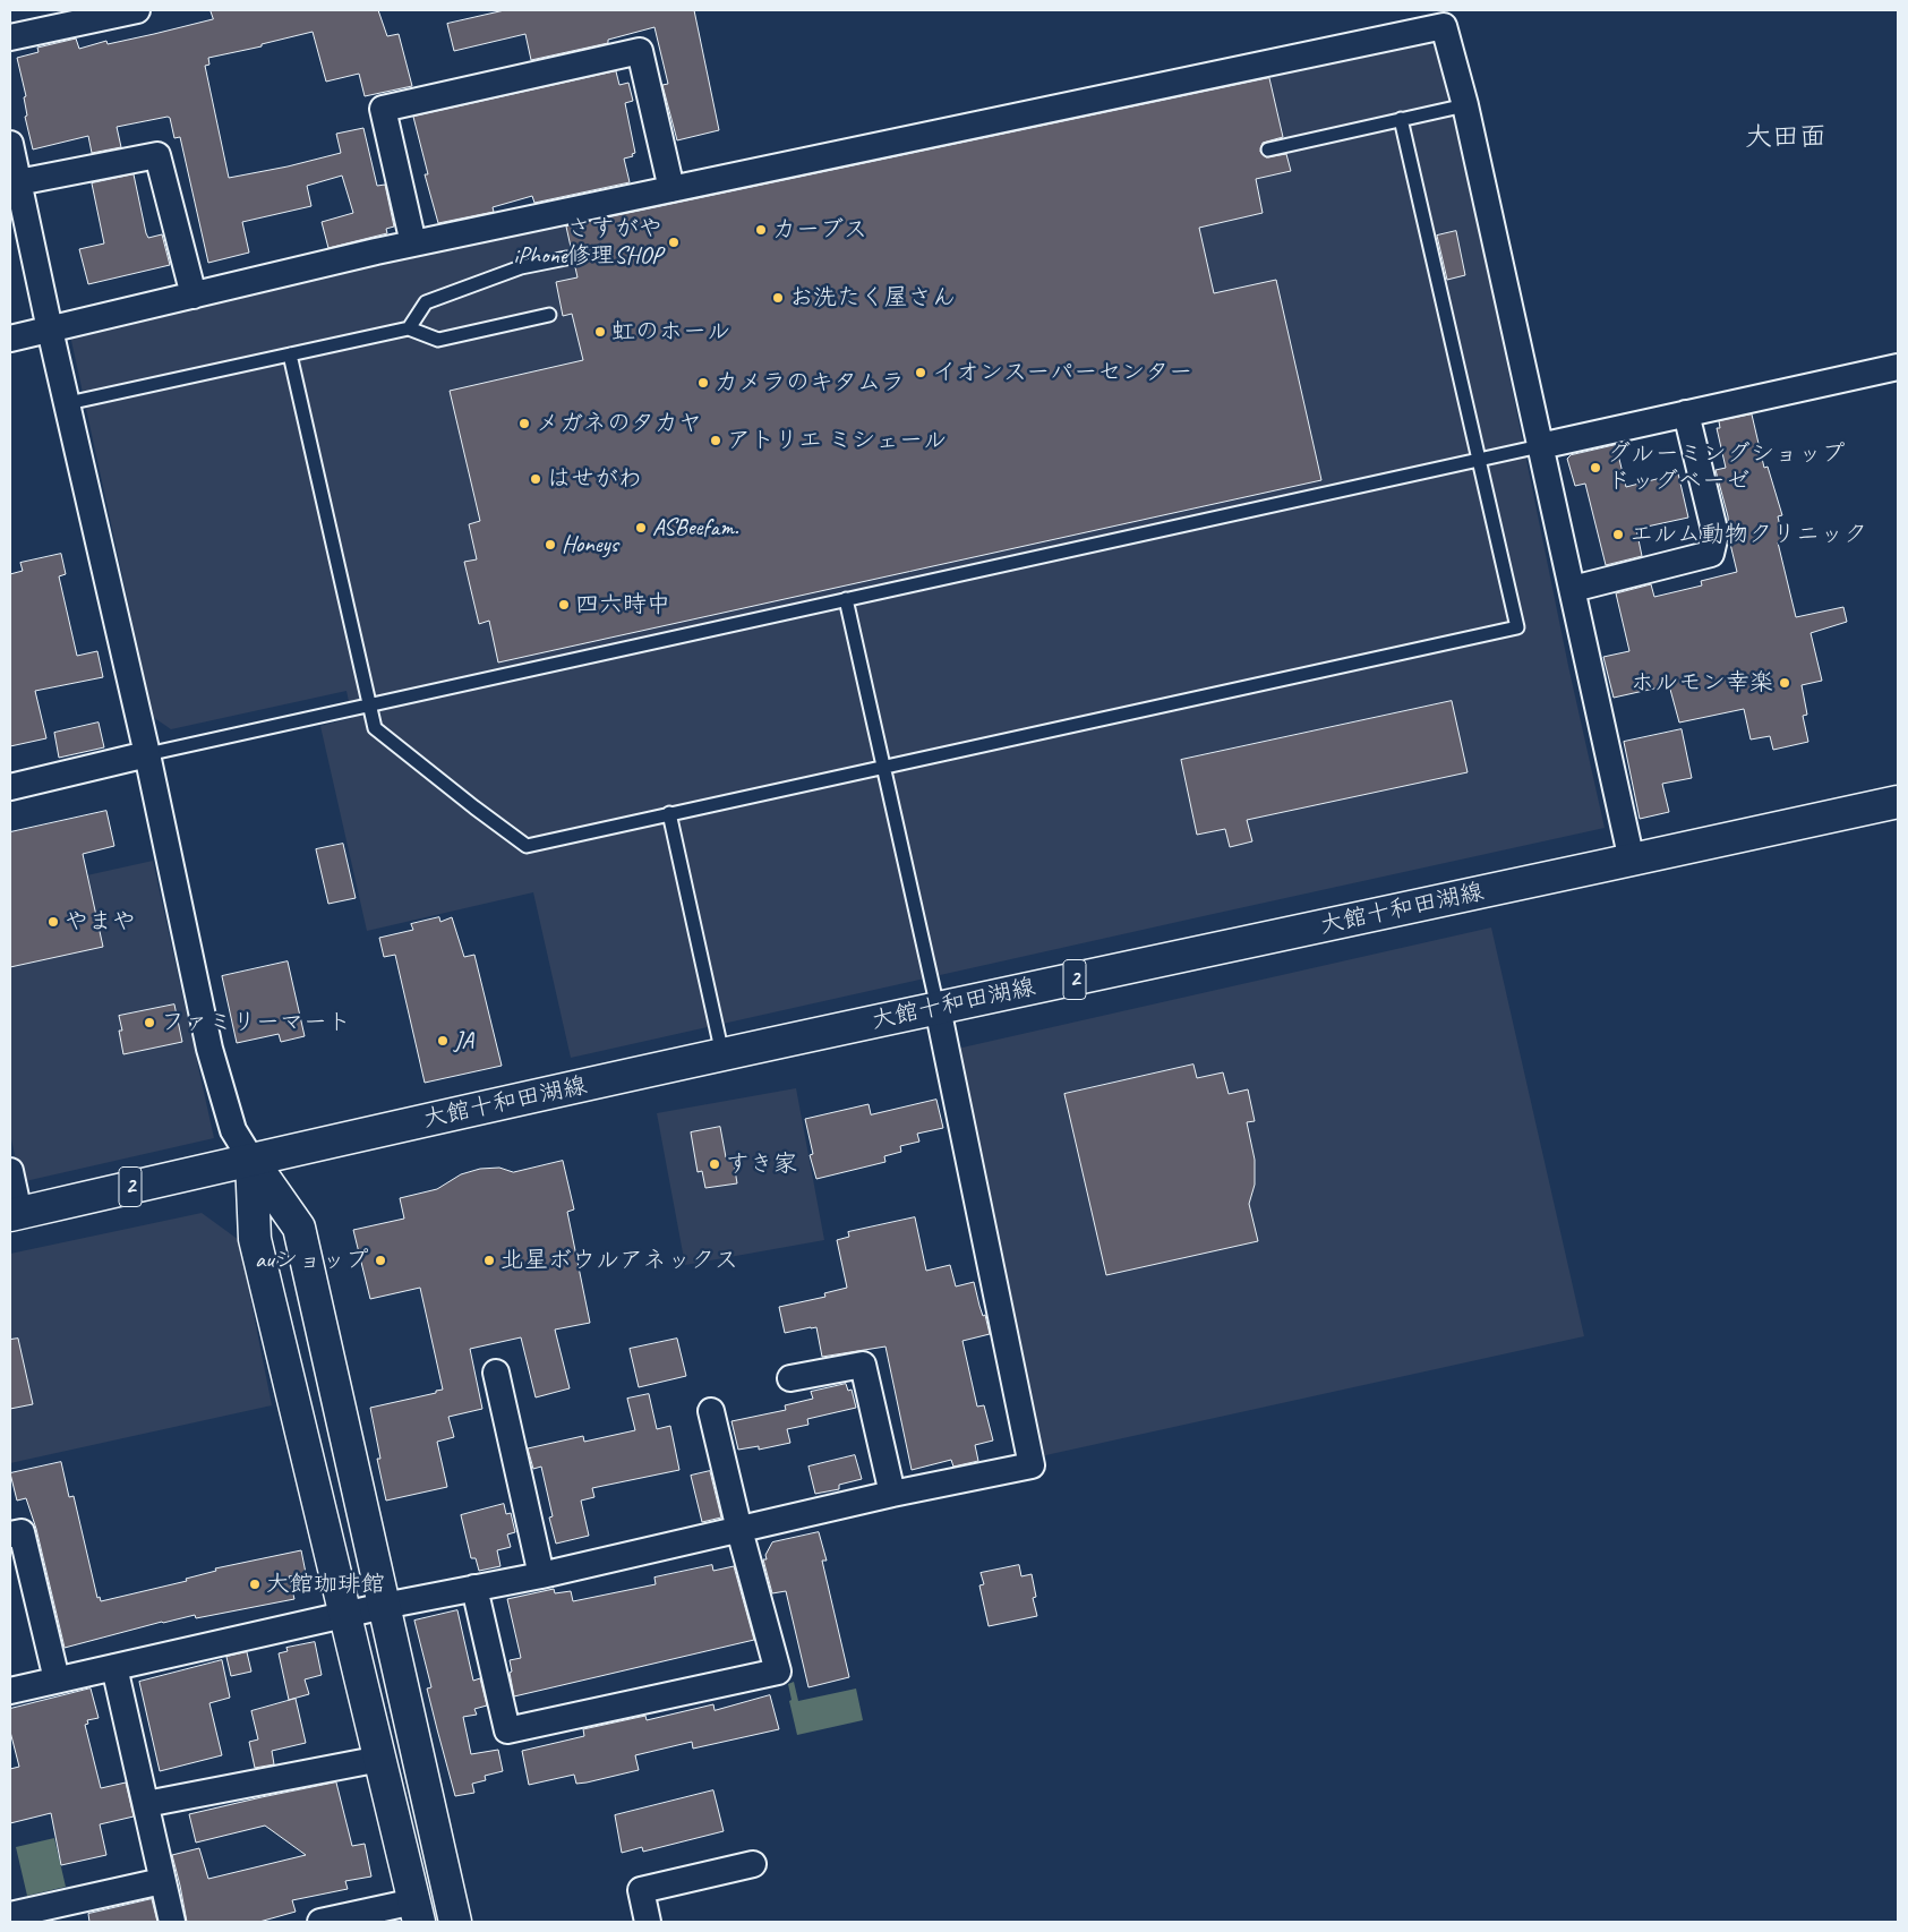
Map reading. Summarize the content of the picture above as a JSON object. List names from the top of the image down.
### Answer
{
  "streets": {
    "main road": ["大館十和田湖線", "2"]
  },
  "districts": ["大田面"],
  "places": [
    "カーブス",
    "さすがや iPhone修理SHOP",
    "お洗たく屋さん",
    "虹のホール",
    "イオンスーパーセンター",
    "カメラのキタムラ",
    "メガネのタカヤ",
    "アトリエ ミシェール",
    "グルーミングショップ ドッグベーゼ",
    "はせがわ",
    "ASBeefam.",
    "エルム動物クリニック",
    "Honeys",
    "四六時中",
    "ホルモン幸楽",
    "やまや",
    "ファミリーマート",
    "JA",
    "すき家",
    "auショップ",
    "北星ボウルアネックス",
    "大館珈琲館"
  ]
}
